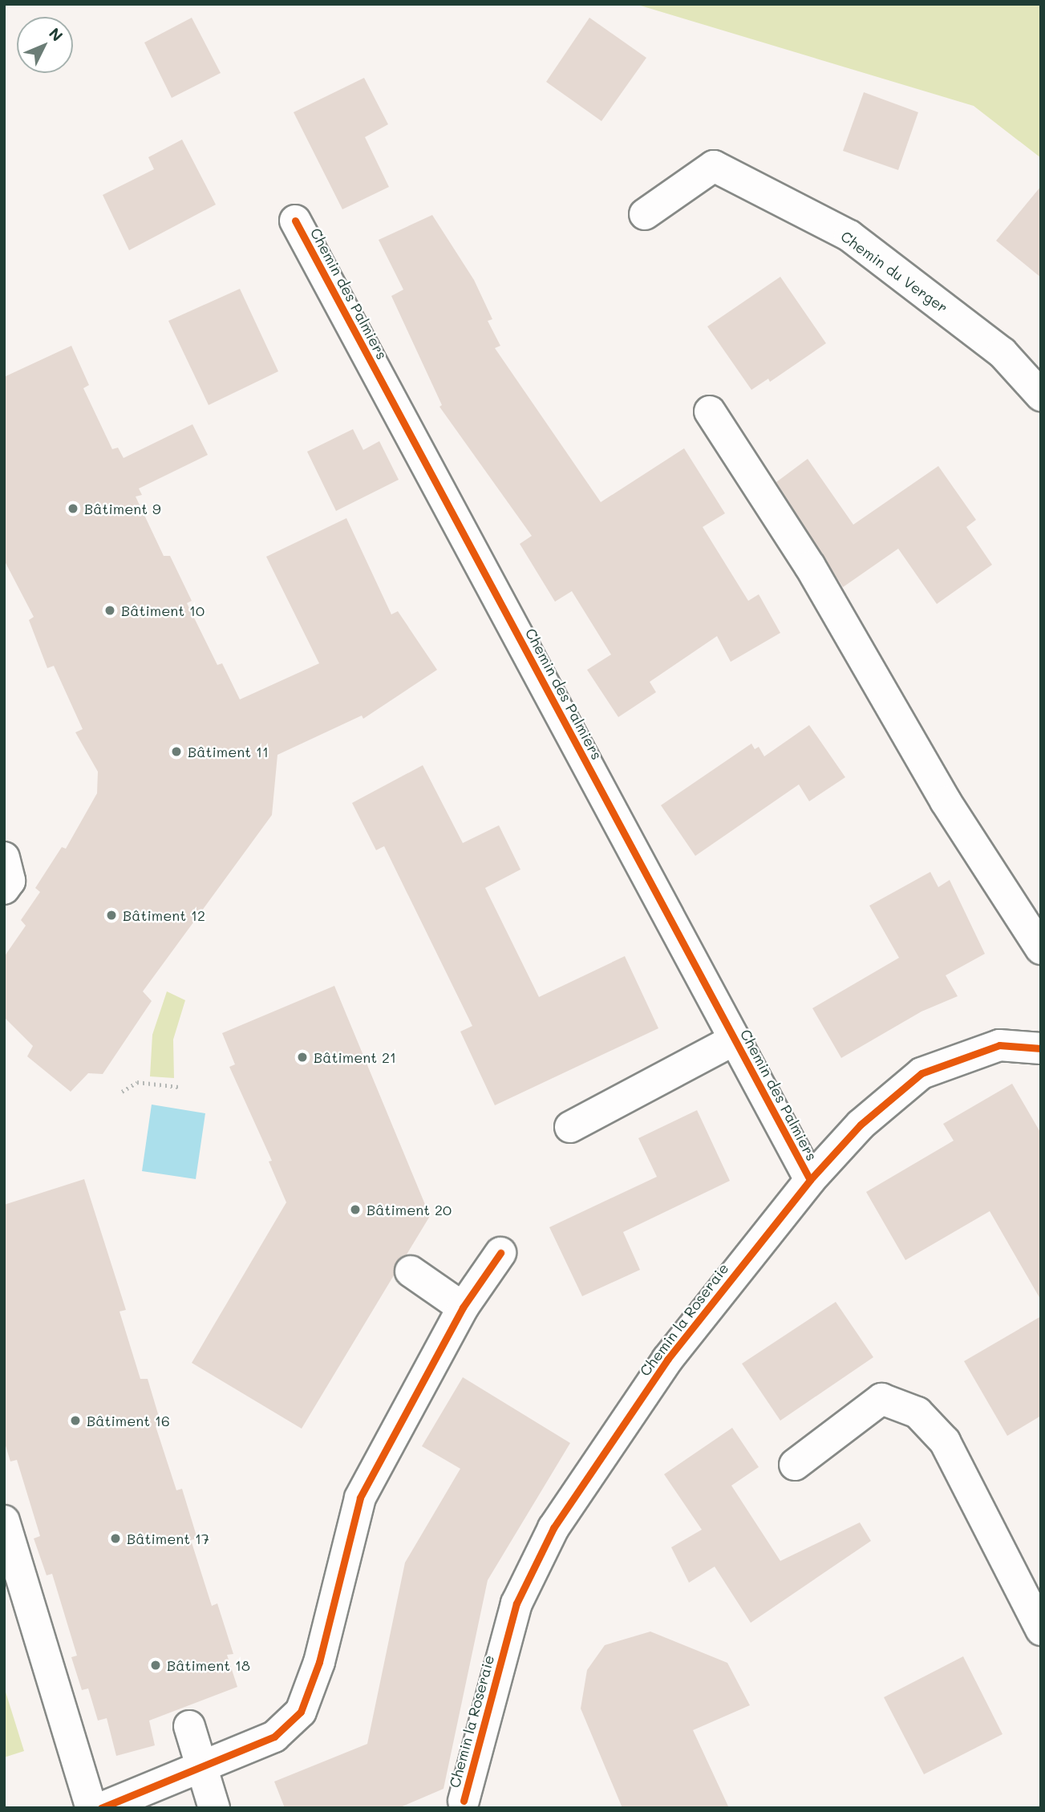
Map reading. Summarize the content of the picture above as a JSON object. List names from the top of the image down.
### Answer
{
  "streets": {
    "street": ["Chemin du Verger", "Chemin des Palmiers", "Chemin la Roseraie"]
  },
  "crossings": [
    ["Chemin des Palmiers", "Chemin la Roseraie"]
  ],
  "places": [
    "Bâtiment 9",
    "Bâtiment 10",
    "Bâtiment 11",
    "Bâtiment 12",
    "Bâtiment 21",
    "Bâtiment 20",
    "Bâtiment 16",
    "Bâtiment 17",
    "Bâtiment 18"
  ],
  "north": "top right"
}
